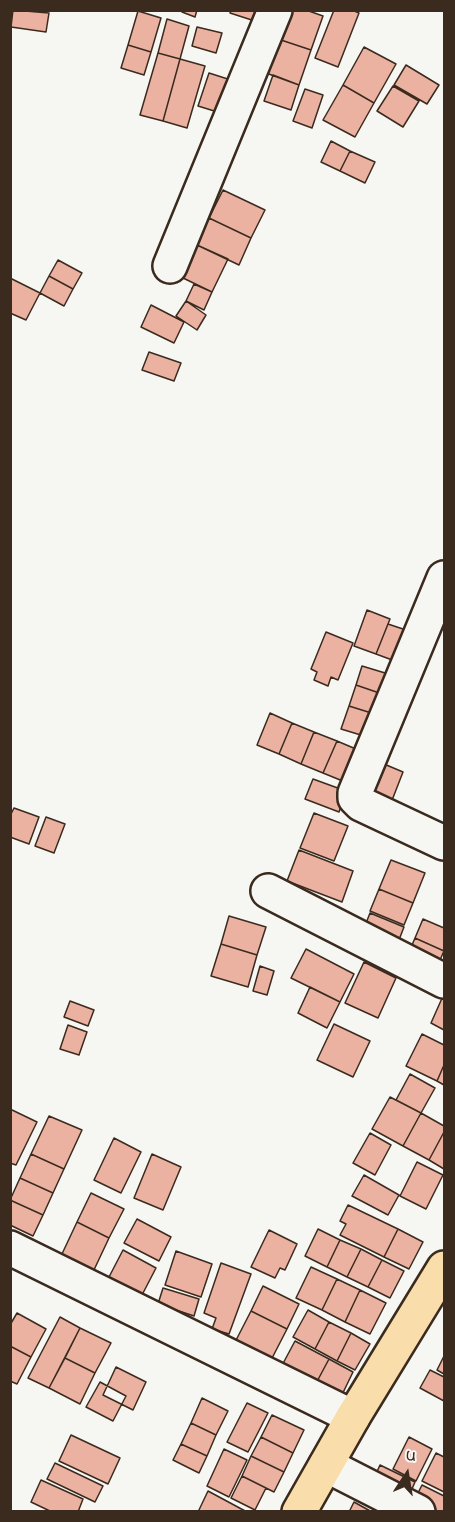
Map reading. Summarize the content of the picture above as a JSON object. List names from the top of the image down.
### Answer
{
  "north": "top"
}
